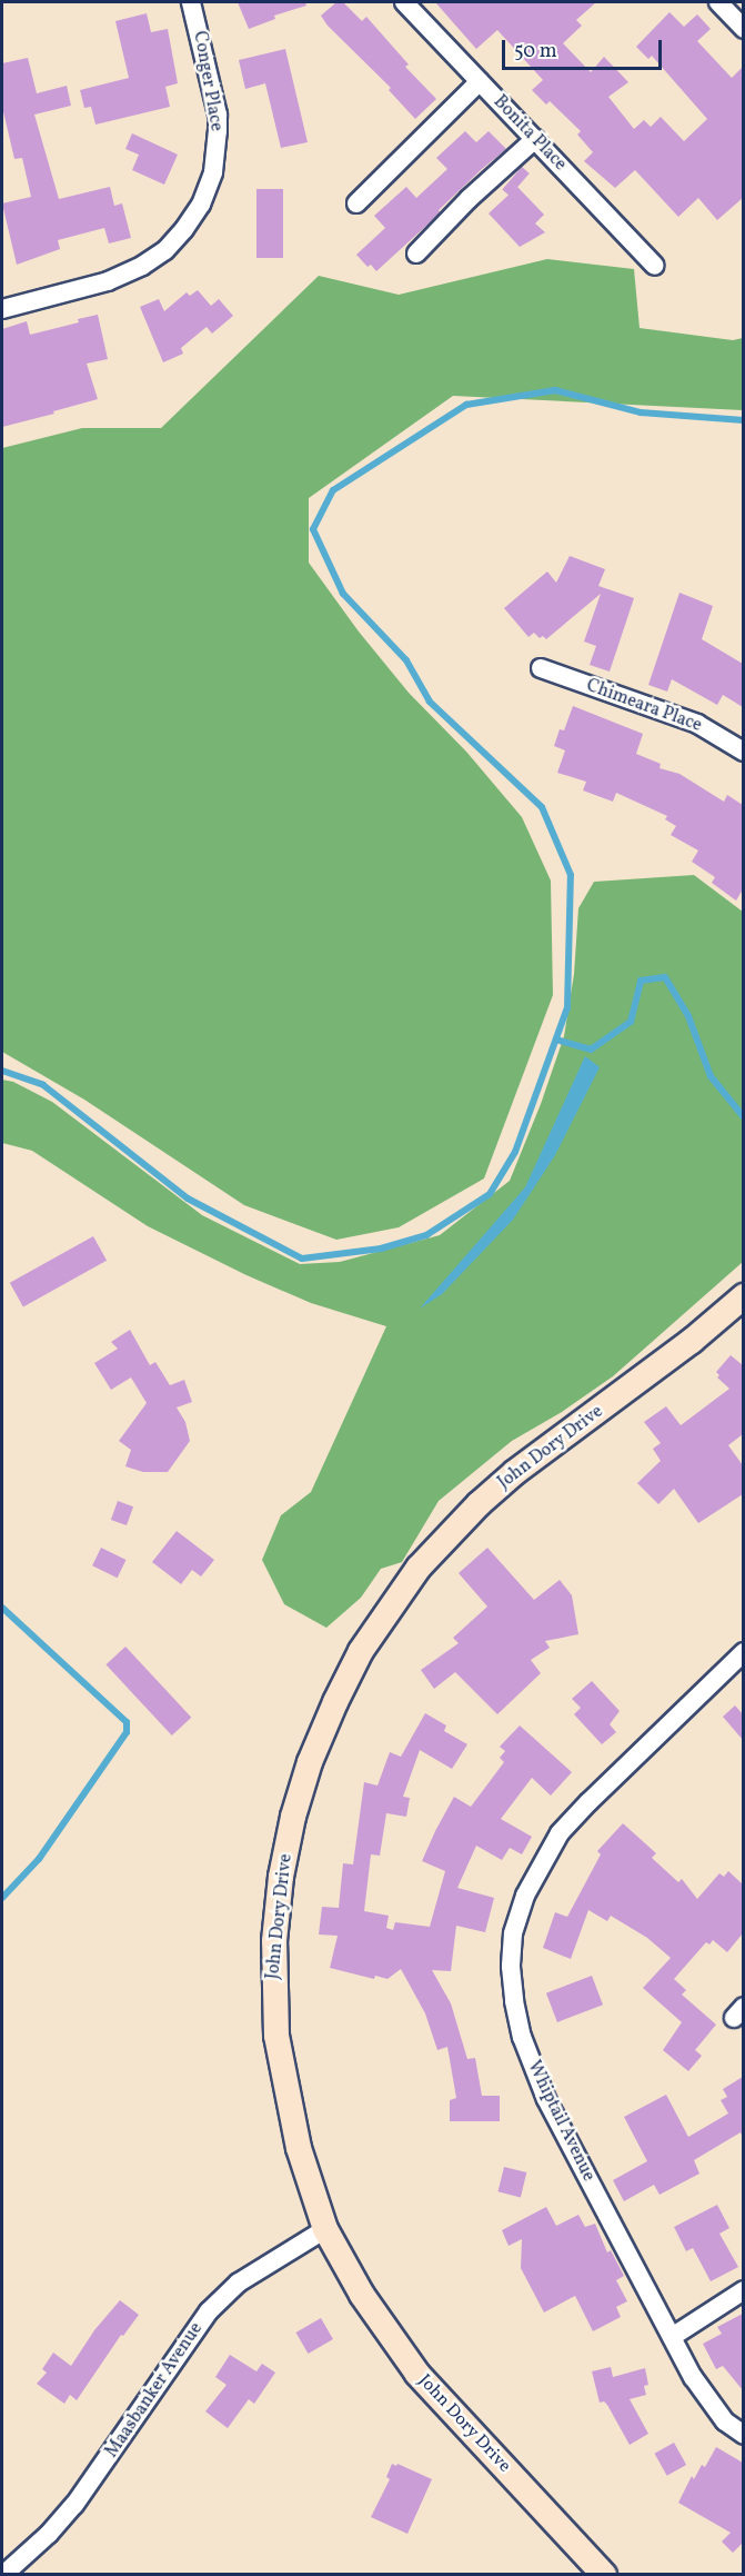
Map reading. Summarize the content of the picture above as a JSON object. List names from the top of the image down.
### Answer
{
  "streets": {
    "street": [
      "Conger Place",
      "Bonita Place",
      "Chimeara Place",
      "John Dory Drive",
      "Whiptail Avenue",
      "Maasbanker Avenue"
    ]
  },
  "crossings": [
    ["John Dory Drive", "Maasbanker Avenue"]
  ],
  "scale_bar": "50 m"
}
